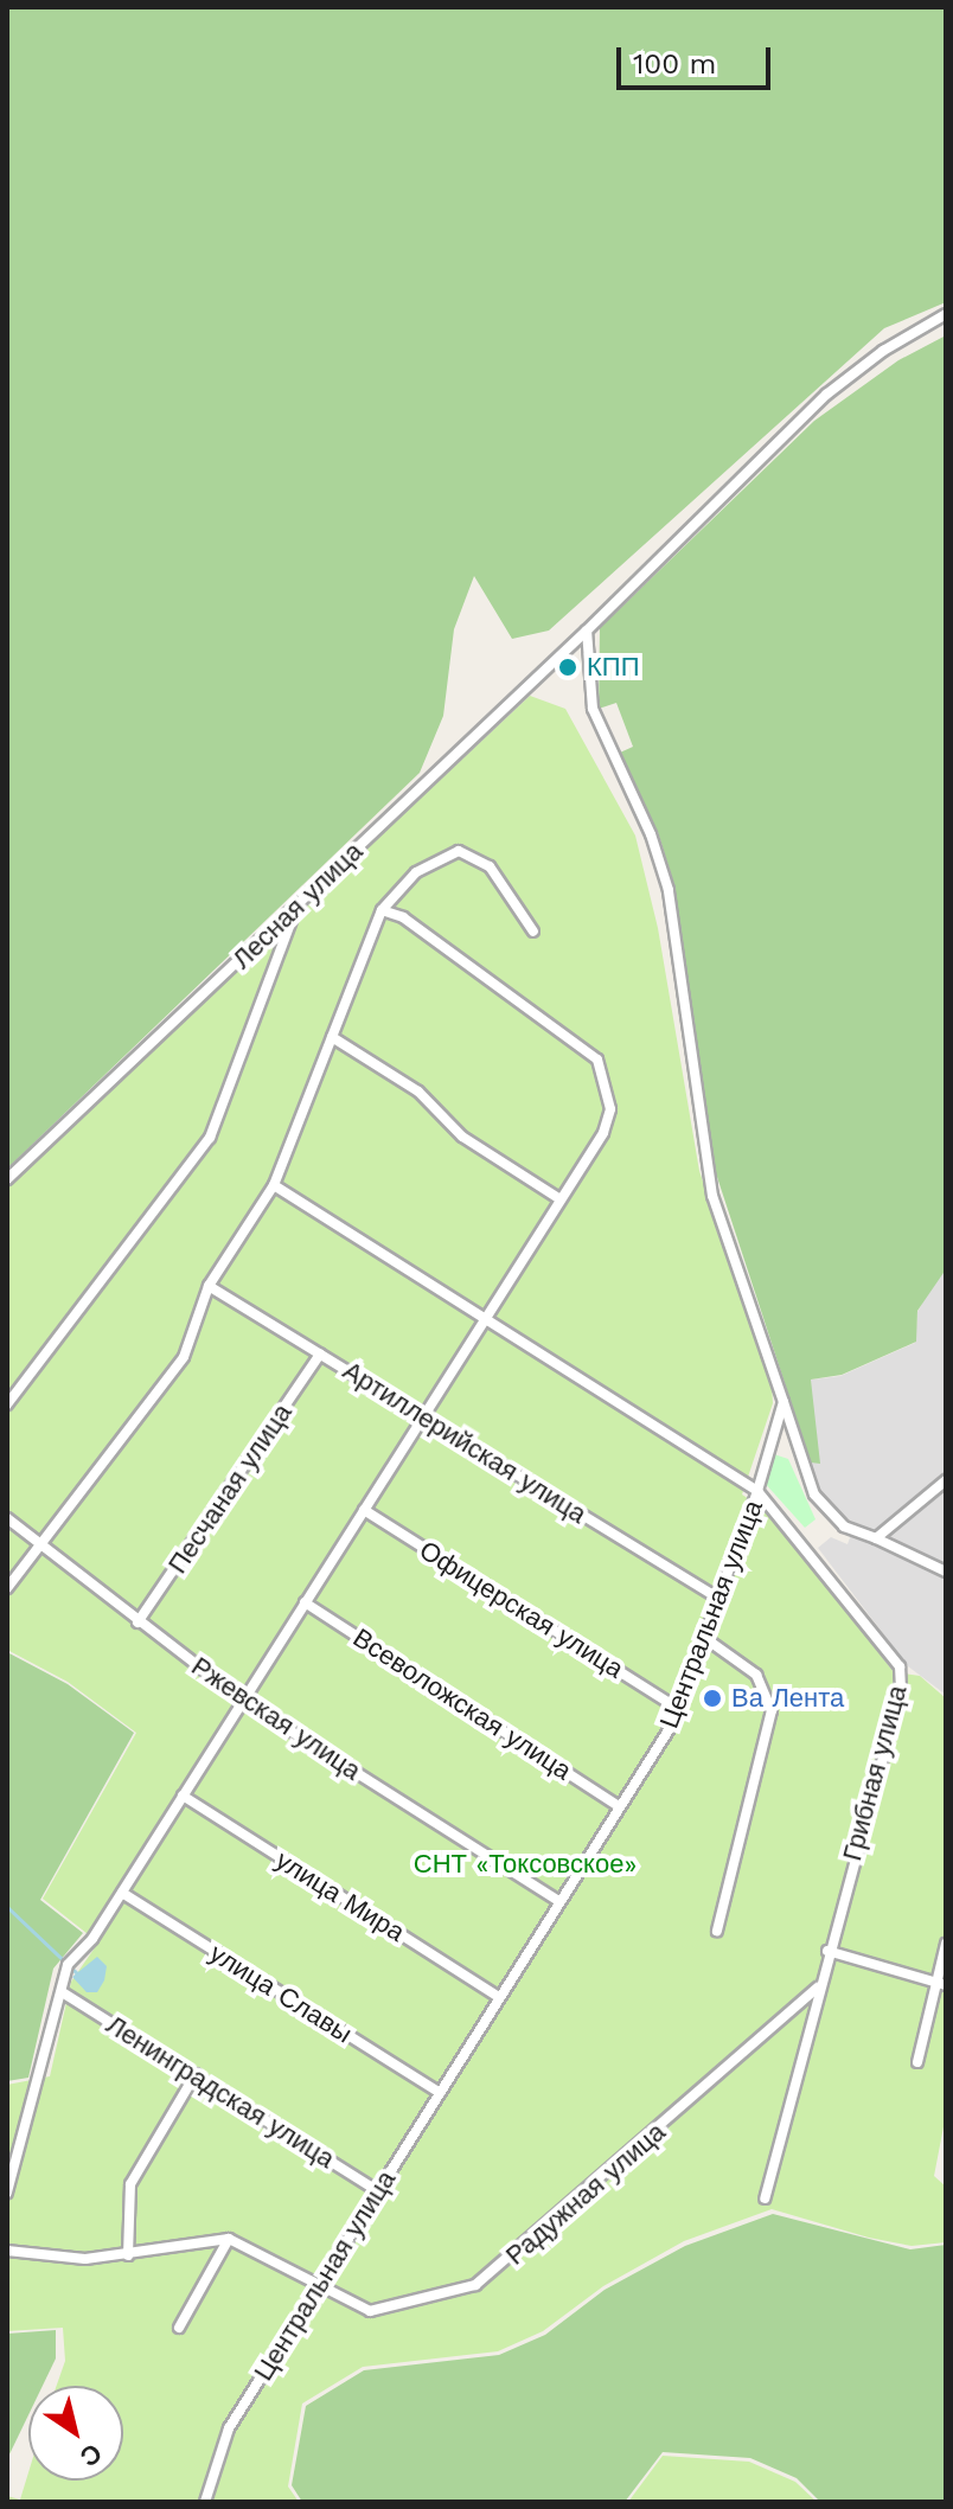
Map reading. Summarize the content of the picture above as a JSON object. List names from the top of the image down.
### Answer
{
  "streets": {
    "street": [
      "Лесная улица",
      "Артиллерийская улица",
      "Песчаная улица",
      "Офицерская улица",
      "Центральная улица",
      "Всеволожская улица",
      "Ржевская улица",
      "Грибная улица",
      "улица Мира",
      "улица Славы",
      "Ленинградская улица",
      "Радужная улица"
    ]
  },
  "crossings": [
    ["Артиллерийская улица", "Песчаная улица"],
    ["Артиллерийская улица", "Центральная улица"],
    ["Песчаная улица", "Ржевская улица"],
    ["Офицерская улица", "Центральная улица"],
    ["Центральная улица", "Всеволожская улица"],
    ["Центральная улица", "Ржевская улица"],
    ["Центральная улица", "Грибная улица"],
    ["Центральная улица", "улица Мира"],
    ["Центральная улица", "улица Славы"],
    ["Центральная улица", "Ленинградская улица"],
    ["Центральная улица", "Радужная улица"],
    ["Грибная улица", "Радужная улица"]
  ],
  "parks": ["СНТ «Токсовское»"],
  "places": ["КПП", "Ва Лента"],
  "scale_bar": "100 m",
  "north": "bottom right"
}
